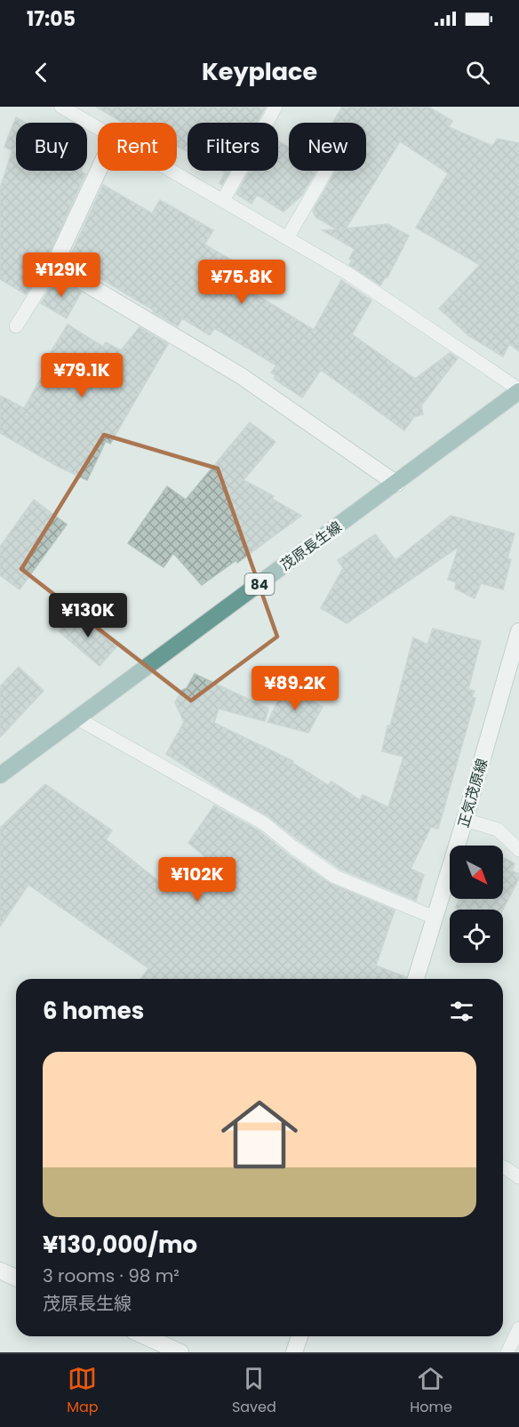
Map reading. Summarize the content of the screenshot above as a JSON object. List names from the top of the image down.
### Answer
{
  "streets": {
    "main road": ["茂原長生線", "84"],
    "street": ["正気茂原線"]
  },
  "north": "bottom right",
  "page": {
    "status": "17:05",
    "header": "Keyplace",
    "chip": [
      "Buy",
      "Rent",
      "Filters",
      "New"
    ],
    "price": [
      "¥129K",
      "¥75.8K",
      "¥79.1K",
      "¥130K",
      "¥89.2K",
      "¥102K"
    ],
    "heading": "6 homes",
    "list": [
      {
        "name": "¥130,000/mo",
        "note": "3 rooms · 98 m² · 茂原長生線"
      }
    ],
    "tabs": ["Map", "Saved", "Home"]
  }
}
